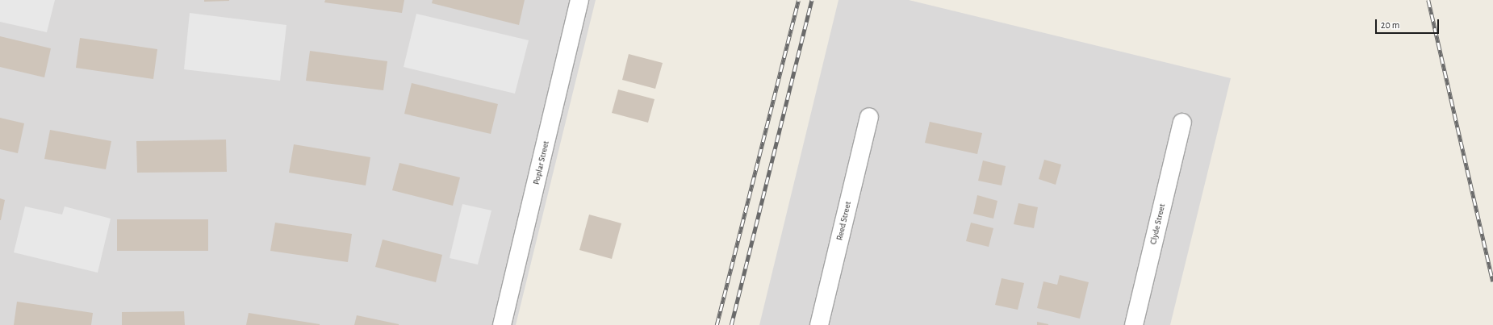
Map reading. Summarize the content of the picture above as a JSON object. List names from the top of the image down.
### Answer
{
  "streets": {
    "street": ["Poplar Street", "Reed Street", "Clyde Street"]
  },
  "scale_bar": "20 m"
}
